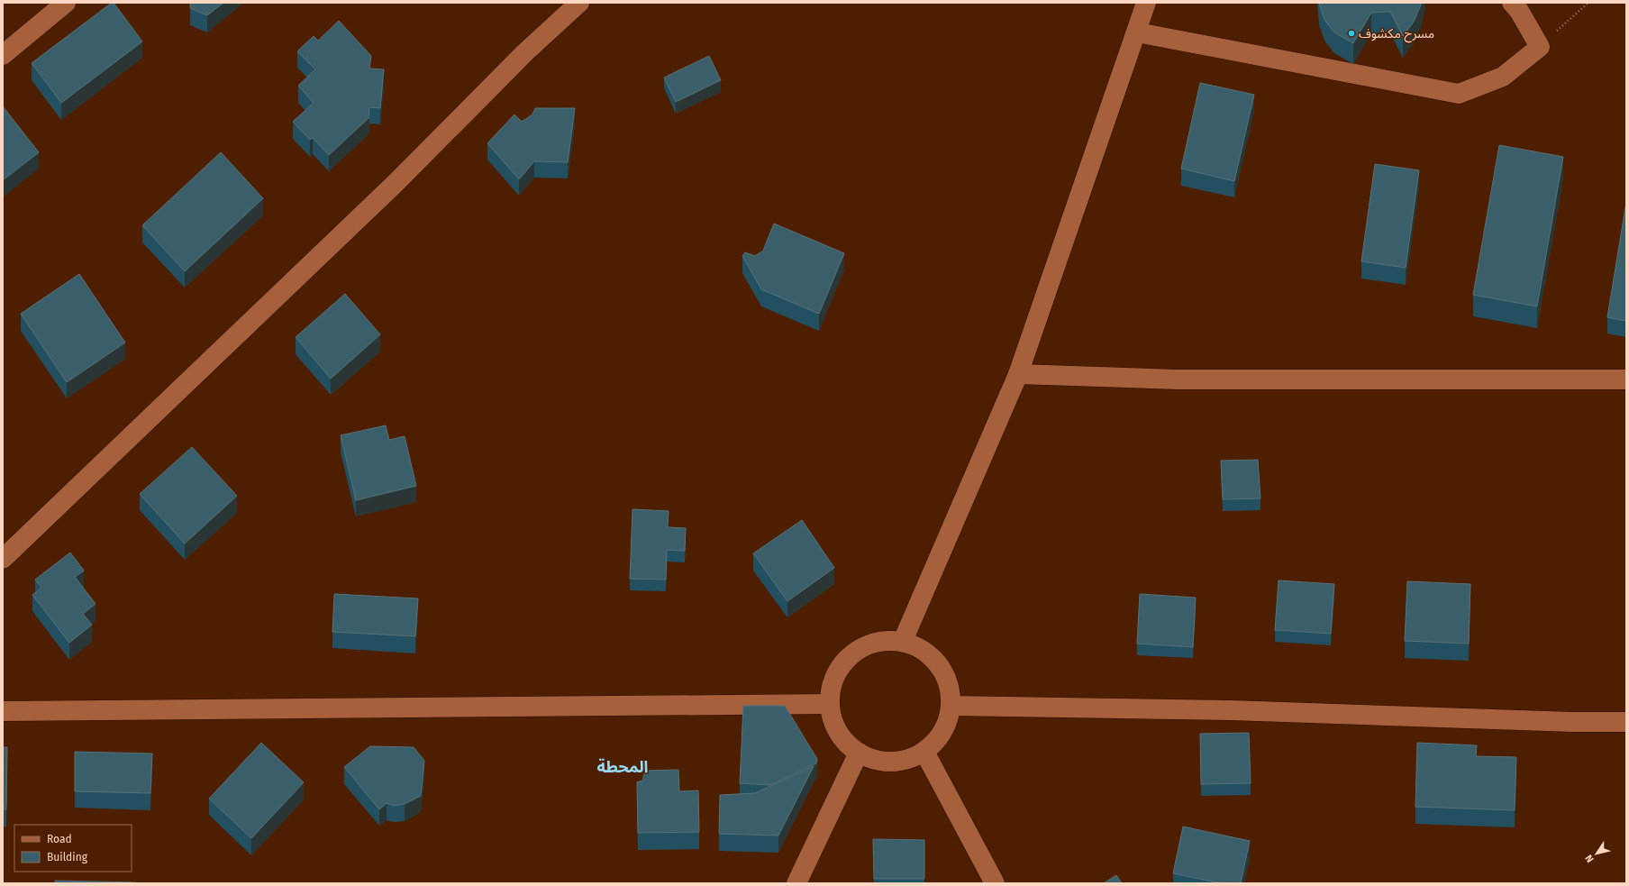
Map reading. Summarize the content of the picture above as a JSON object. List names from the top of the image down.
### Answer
{
  "districts": ["المحطة"],
  "places": ["مسرح مكشوف"],
  "legend": ["Road", "Building"],
  "north": "bottom left"
}
